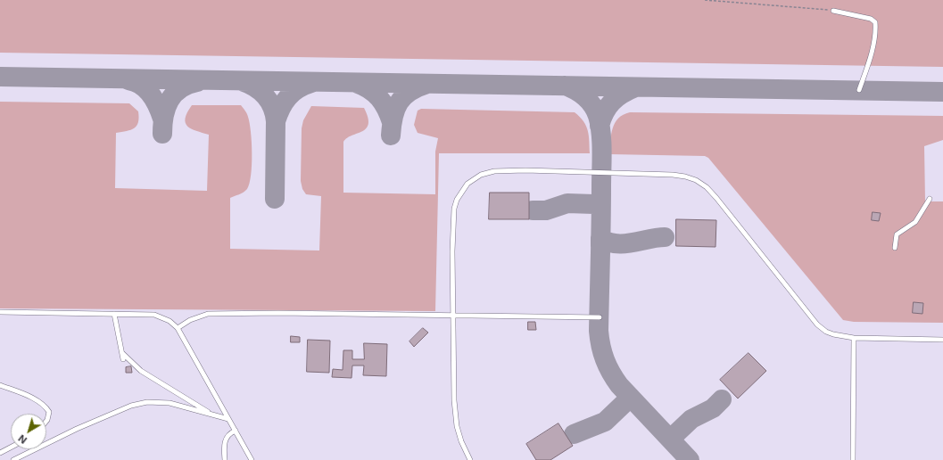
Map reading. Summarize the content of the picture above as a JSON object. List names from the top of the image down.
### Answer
{
  "north": "bottom left"
}
